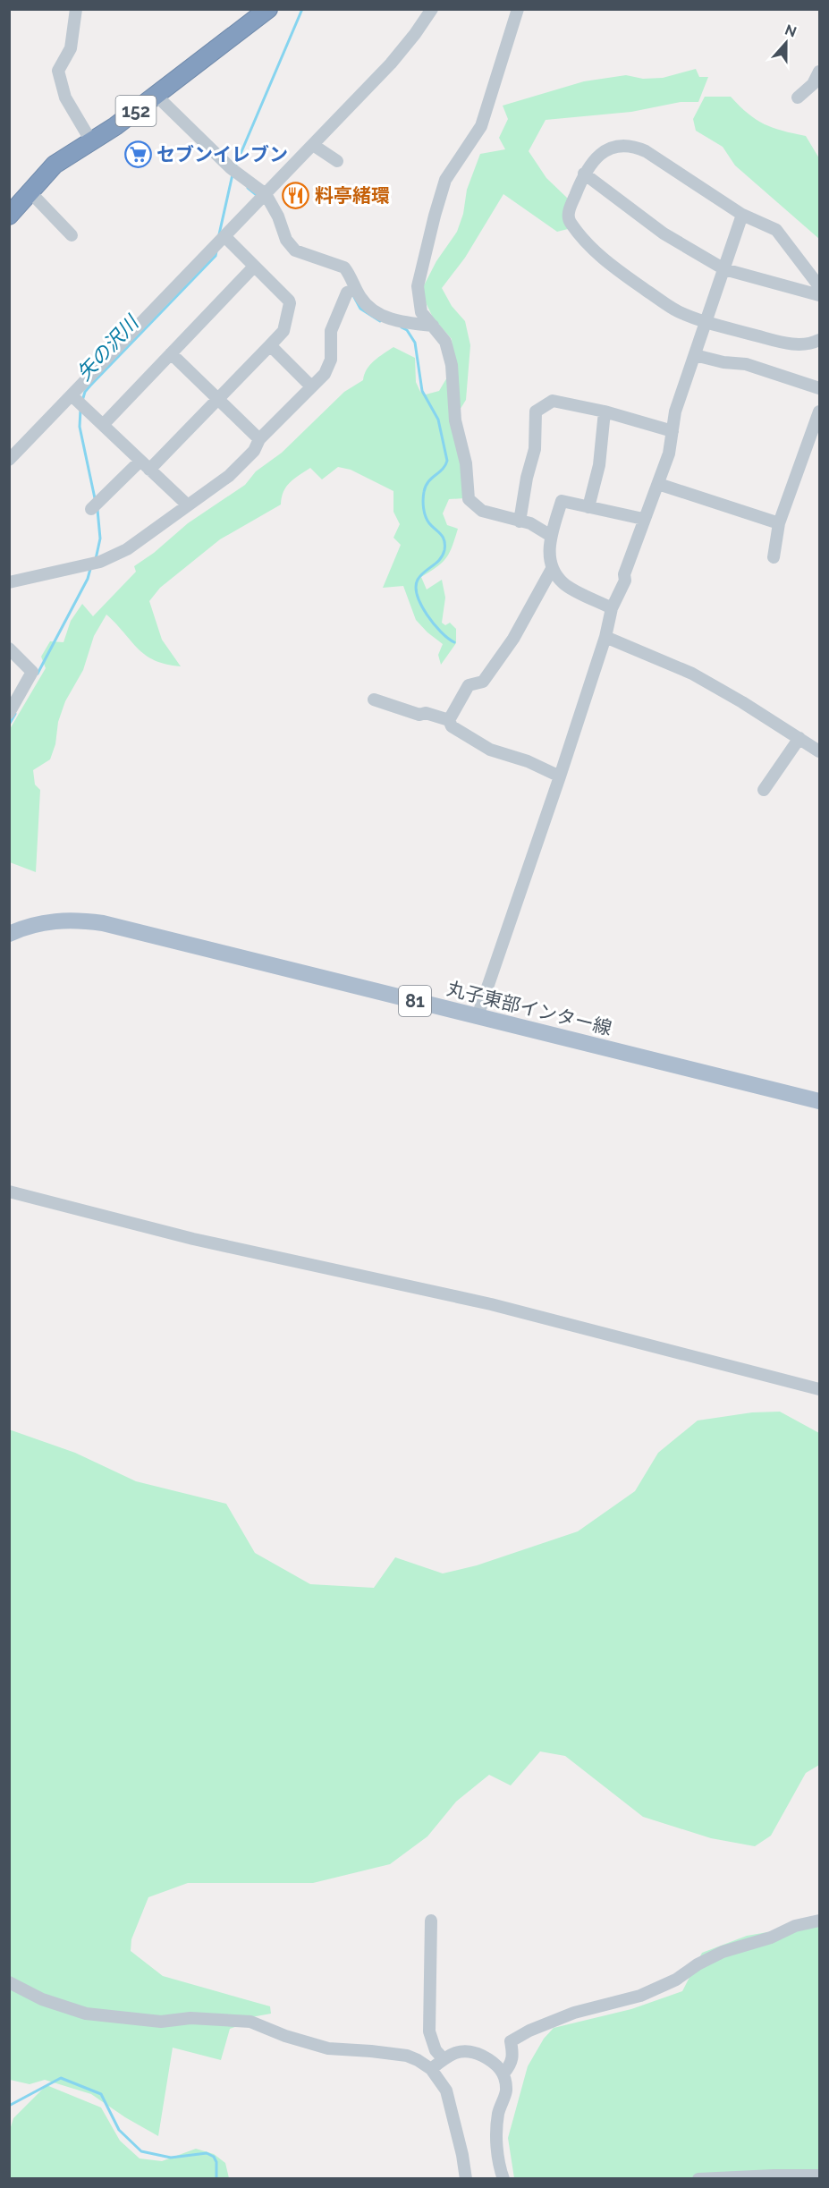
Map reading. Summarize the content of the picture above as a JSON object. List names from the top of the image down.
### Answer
{
  "streets": {
    "highway": ["152"],
    "main road": ["81", "丸子東部インター線"]
  },
  "water": ["矢の沢川"],
  "places": {
    "supermarket": ["セブンイレブン"],
    "restaurant": ["料亭緒環"]
  },
  "north": "top"
}
